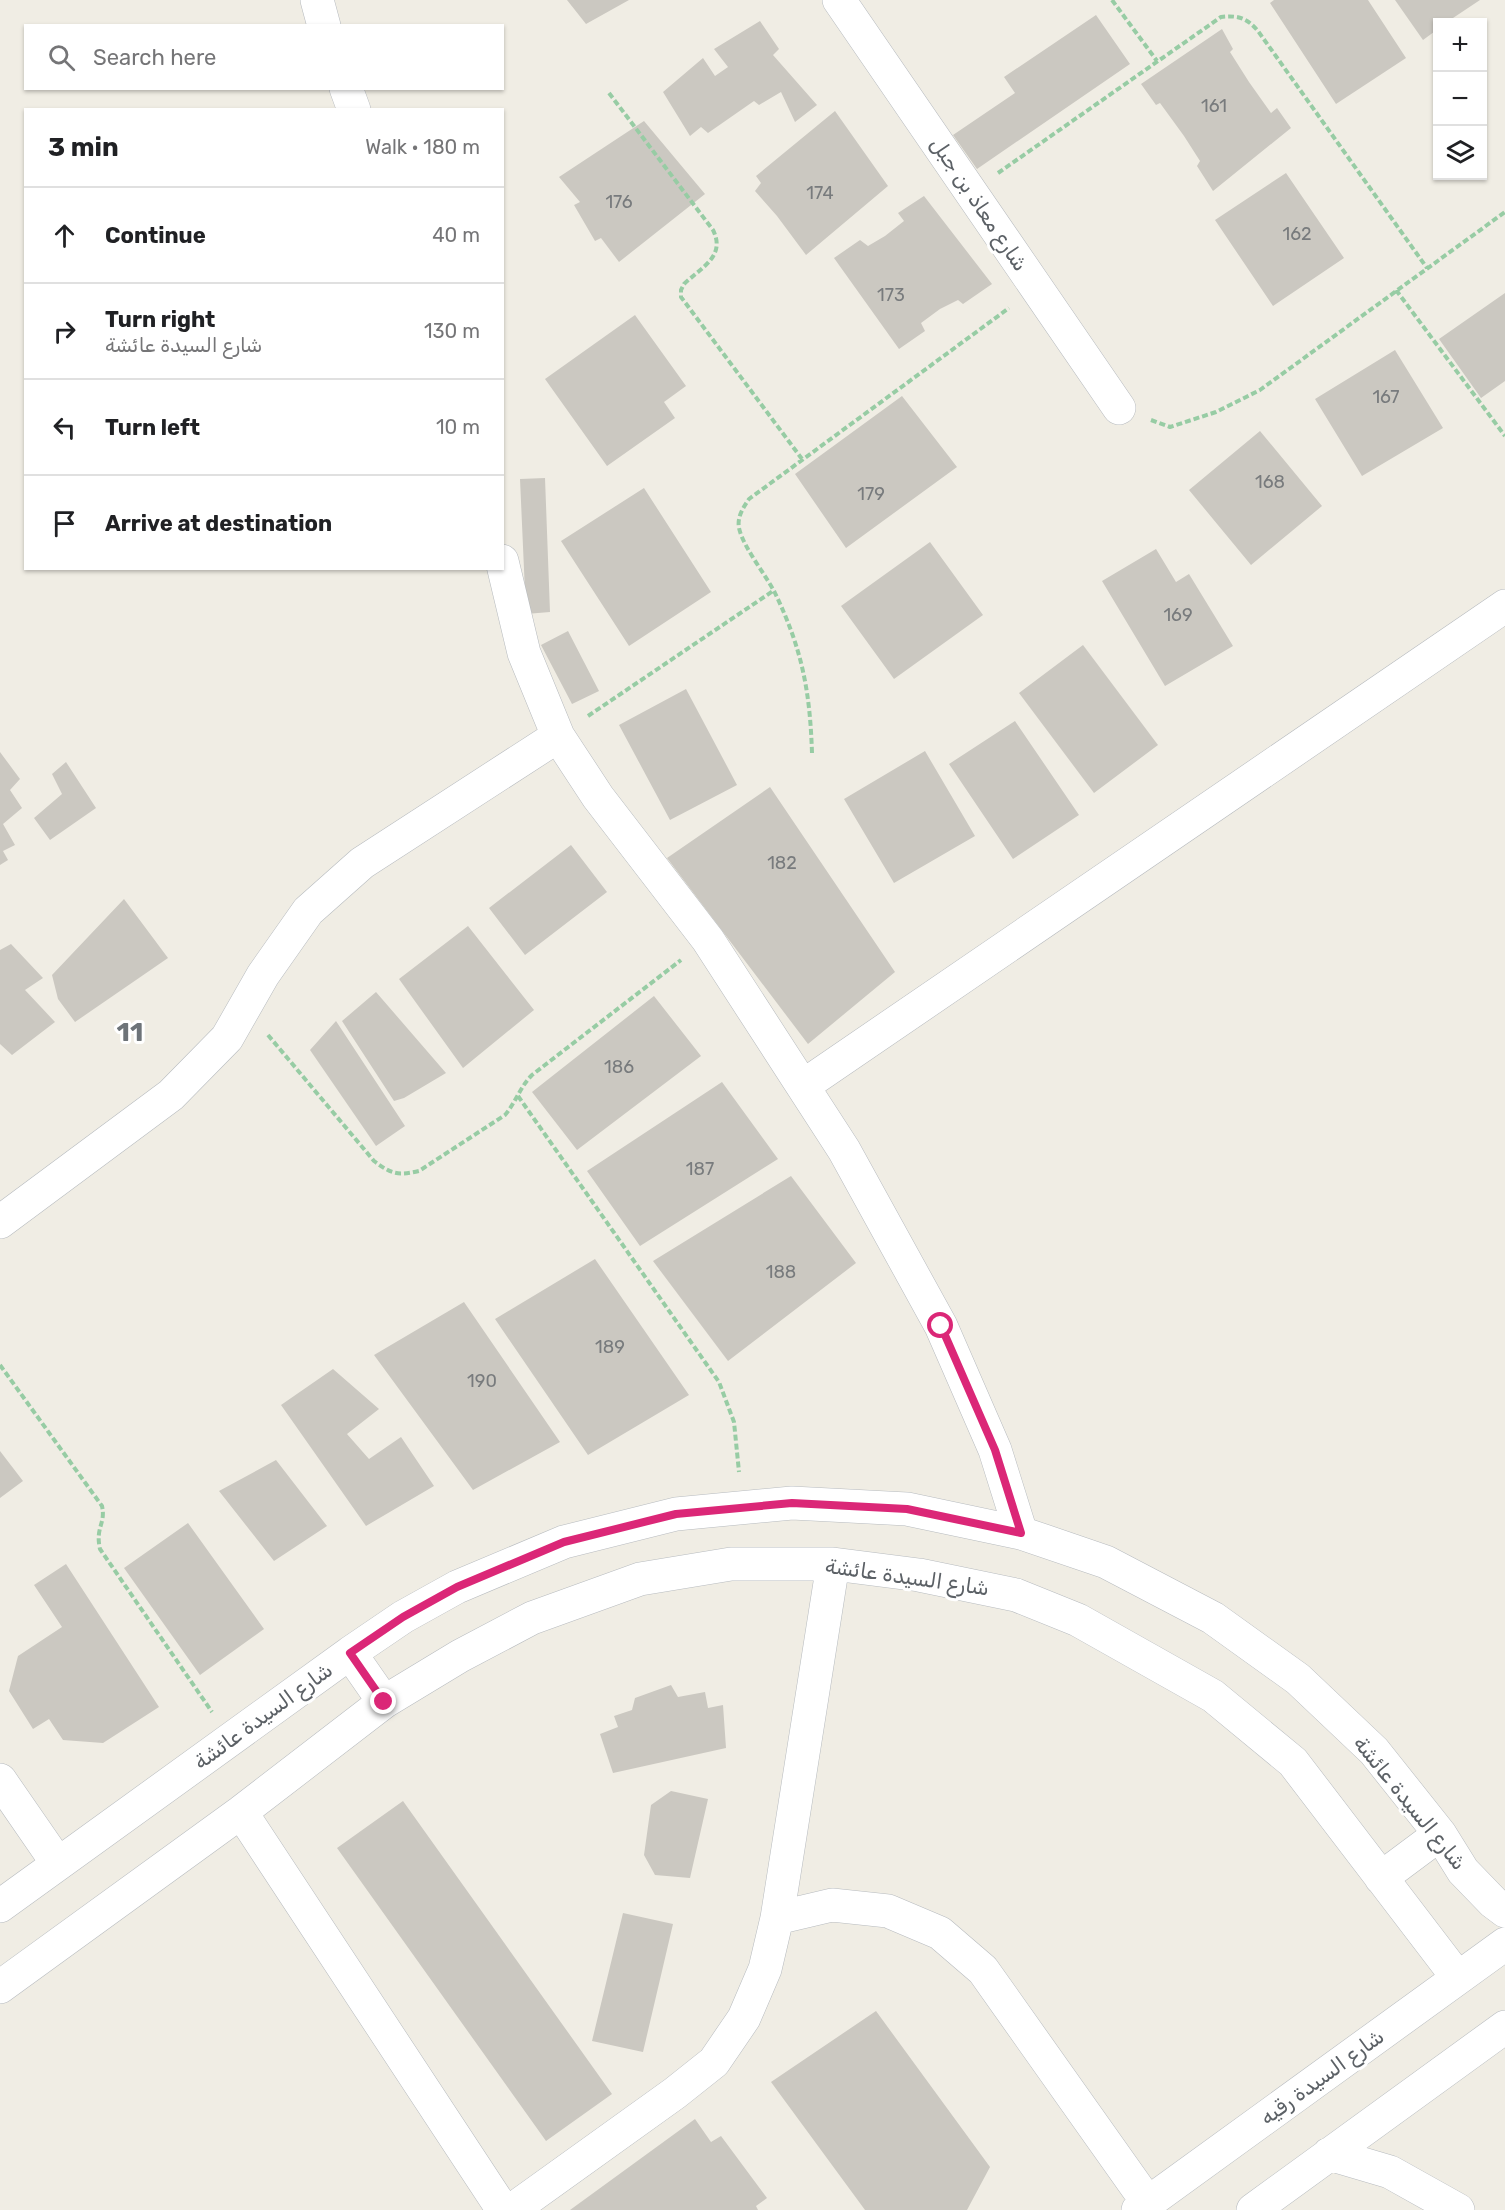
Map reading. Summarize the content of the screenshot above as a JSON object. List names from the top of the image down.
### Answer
{
  "streets": {
    "street": ["شارع معاذ بن جبل", "شارع السيدة عائشة", "شارع السيدة رقيه"]
  },
  "crossings": [
    ["شارع السيدة عائشة", "شارع السيدة رقيه"]
  ],
  "districts": ["11"],
  "house_numbers": [
    "161",
    "174",
    "176",
    "162",
    "173",
    "167",
    "168",
    "179",
    "169",
    "182",
    "186",
    "187",
    "188",
    "189",
    "190"
  ],
  "page": {
    "map_buttons": ["+", "−"],
    "search": "Search here",
    "heading": ["3 min", "Walk · 180 m"],
    "list": [
      ["Continue", "40 m"],
      ["Turn right", "شارع السيدة عائشة", "130 m"],
      ["Turn left", "10 m"],
      "Arrive at destination"
    ]
  }
}
